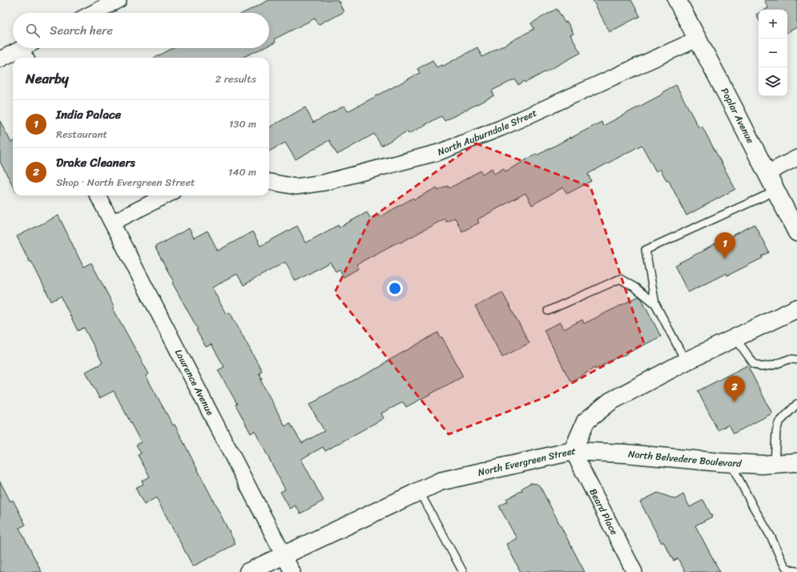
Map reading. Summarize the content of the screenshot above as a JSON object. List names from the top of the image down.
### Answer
{
  "streets": {
    "street": [
      "Poplar Avenue",
      "North Auburndale Street",
      "Lawrence Avenue",
      "North Belvedere Boulevard",
      "North Evergreen Street",
      "Beard Place"
    ]
  },
  "crossings": [
    ["Poplar Avenue", "North Auburndale Street"],
    ["Lawrence Avenue", "North Evergreen Street"],
    ["North Belvedere Boulevard", "North Evergreen Street"],
    ["North Belvedere Boulevard", "Beard Place"],
    ["North Evergreen Street", "Beard Place"]
  ],
  "page": {
    "map_buttons": ["+", "−"],
    "search": "Search here",
    "heading": ["Nearby", "2 results"],
    "list": [
      {
        "mark": "1",
        "name": "India Palace",
        "note": "Restaurant",
        "value": "130 m"
      },
      {
        "mark": "2",
        "name": "Drake Cleaners",
        "note": "Shop · North Evergreen Street",
        "value": "140 m"
      }
    ],
    "pins": ["1", "2"]
  }
}
